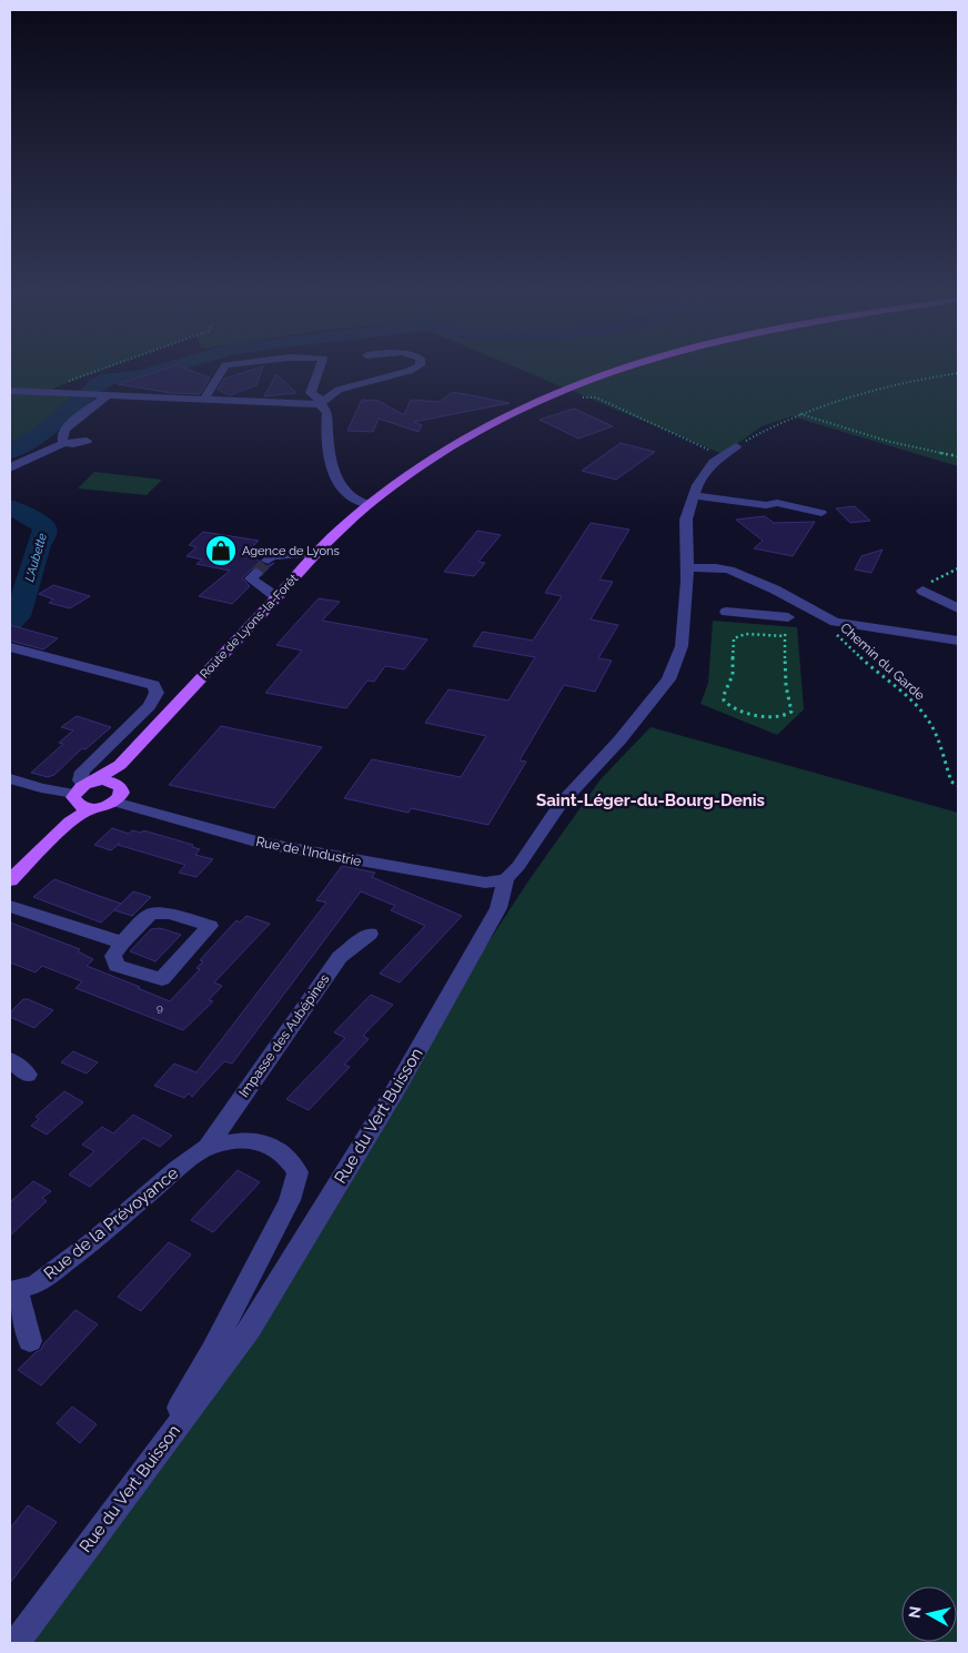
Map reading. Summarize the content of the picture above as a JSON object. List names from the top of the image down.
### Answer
{
  "streets": {
    "main road": ["Route de Lyons-la-Forêt"],
    "street": [
      "Rue de l'Industrie",
      "Impasse des Aubépines",
      "Rue du Vert Buisson",
      "Rue de la Prévoyance"
    ],
    "path": ["Chemin du Garde"]
  },
  "crossings": [
    ["Rue de l'Industrie", "Rue du Vert Buisson"],
    ["Impasse des Aubépines", "Rue de la Prévoyance"]
  ],
  "districts": ["Saint-Léger-du-Bourg-Denis"],
  "water": ["L'Aubette"],
  "places": {
    "shop": ["Agence de Lyons"]
  },
  "house_numbers": ["9"],
  "north": "left"
}
